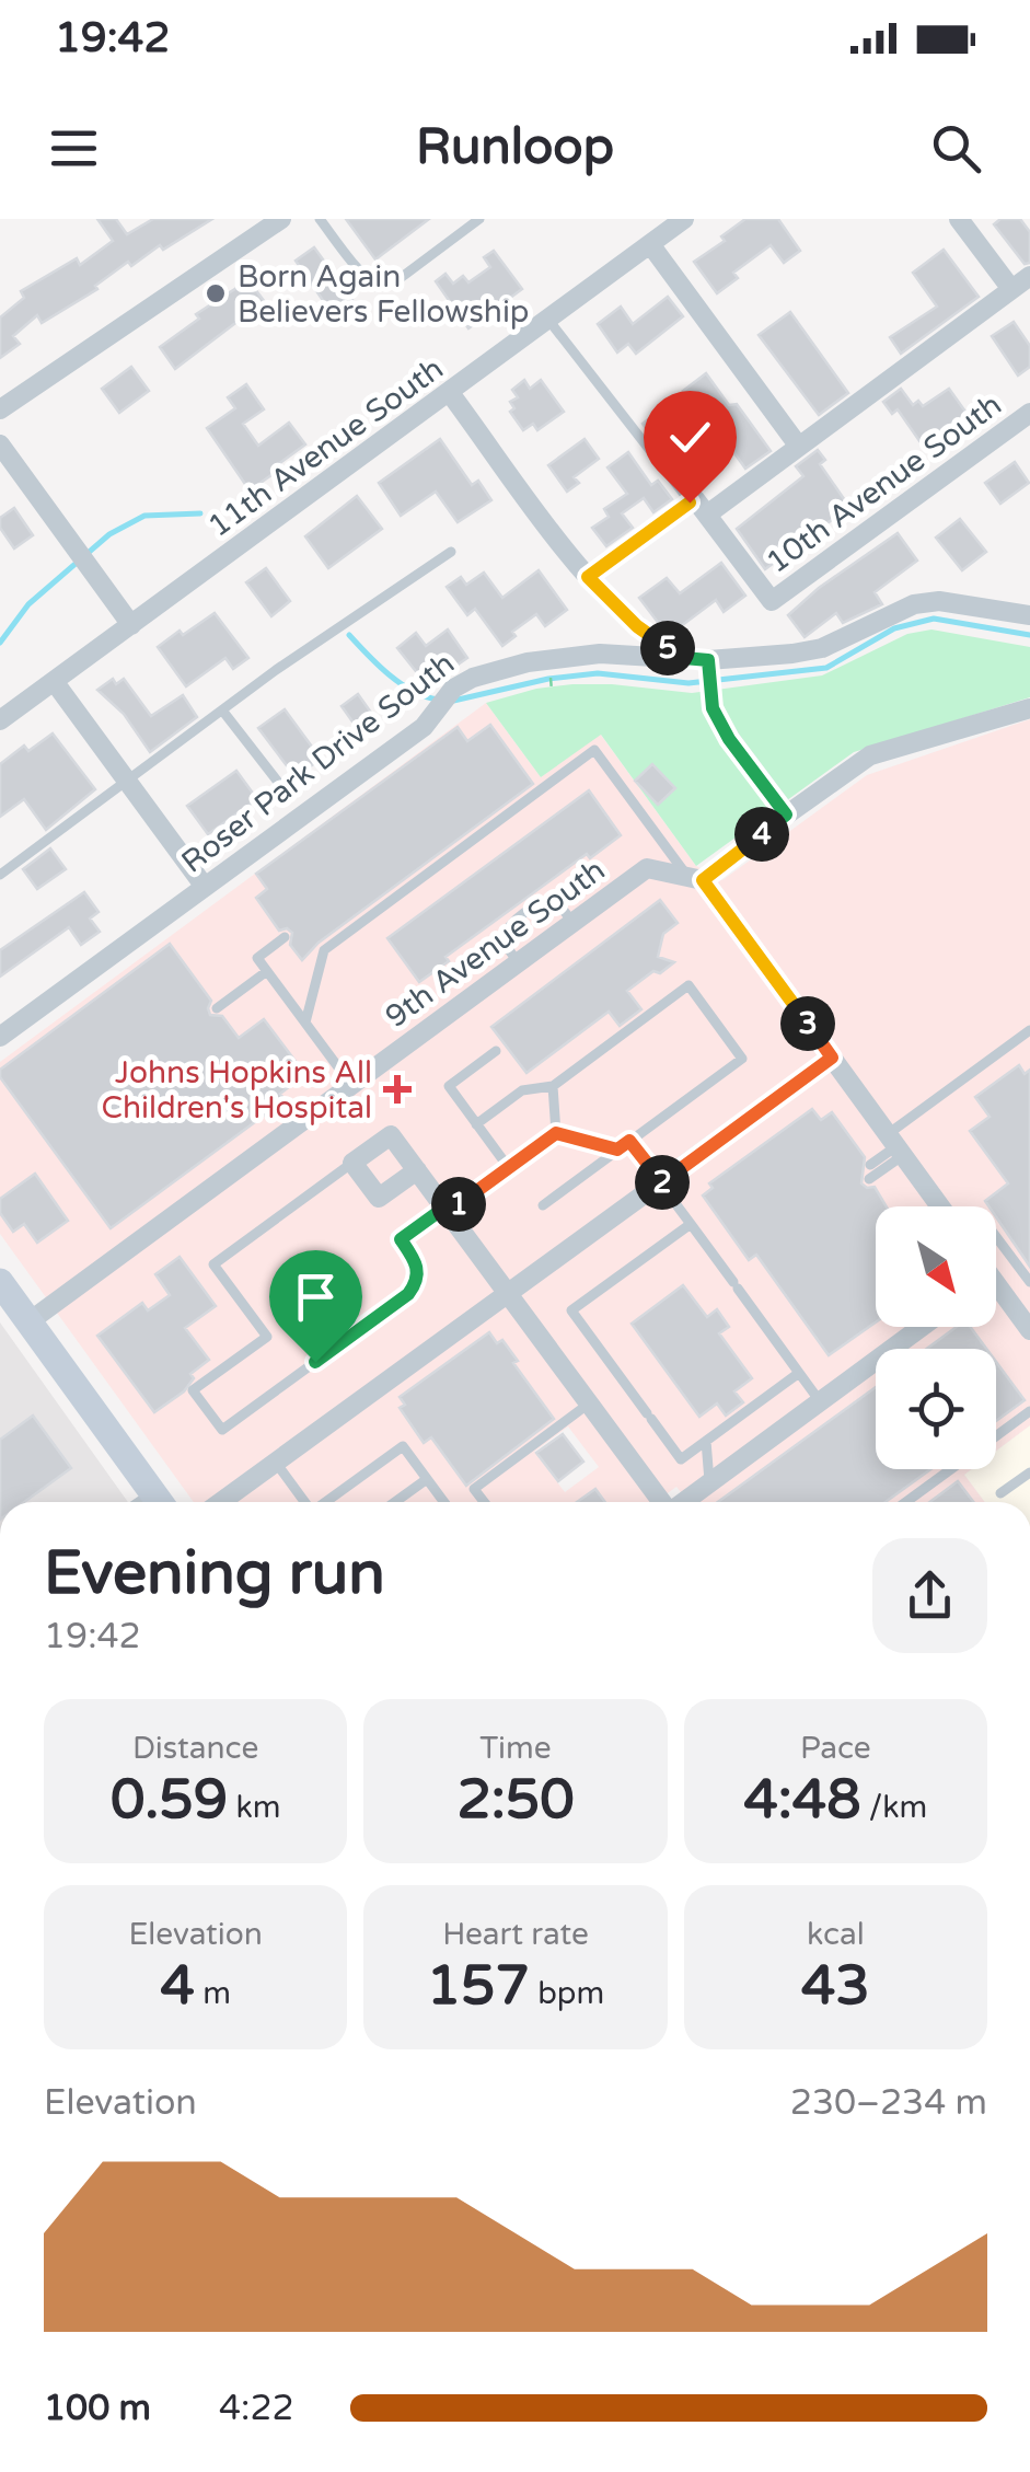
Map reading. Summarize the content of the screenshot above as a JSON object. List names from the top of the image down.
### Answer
{
  "streets": {
    "street": [
      "11th Avenue South",
      "10th Avenue South",
      "Roser Park Drive South",
      "9th Avenue South"
    ]
  },
  "places": {
    "other": ["Born Again Believers Fellowship"],
    "health": ["Johns Hopkins All Children's Hospital"]
  },
  "north": "bottom right",
  "page": {
    "status": "19:42",
    "header": "Runloop",
    "pins": [
      "5",
      "4",
      "3",
      "2",
      "1"
    ],
    "heading": ["Evening run", "19:42"],
    "stats": [
      ["Distance", "0.59 km"],
      ["Time", "2:50"],
      ["Pace", "4:48 /km"],
      ["Elevation", "4 m"],
      ["Heart rate", "157 bpm"],
      ["kcal", "43"]
    ],
    "chart": ["Elevation", "230–234 m"],
    "list": [
      {
        "name": "100 m",
        "note": "4:22"
      }
    ]
  }
}
